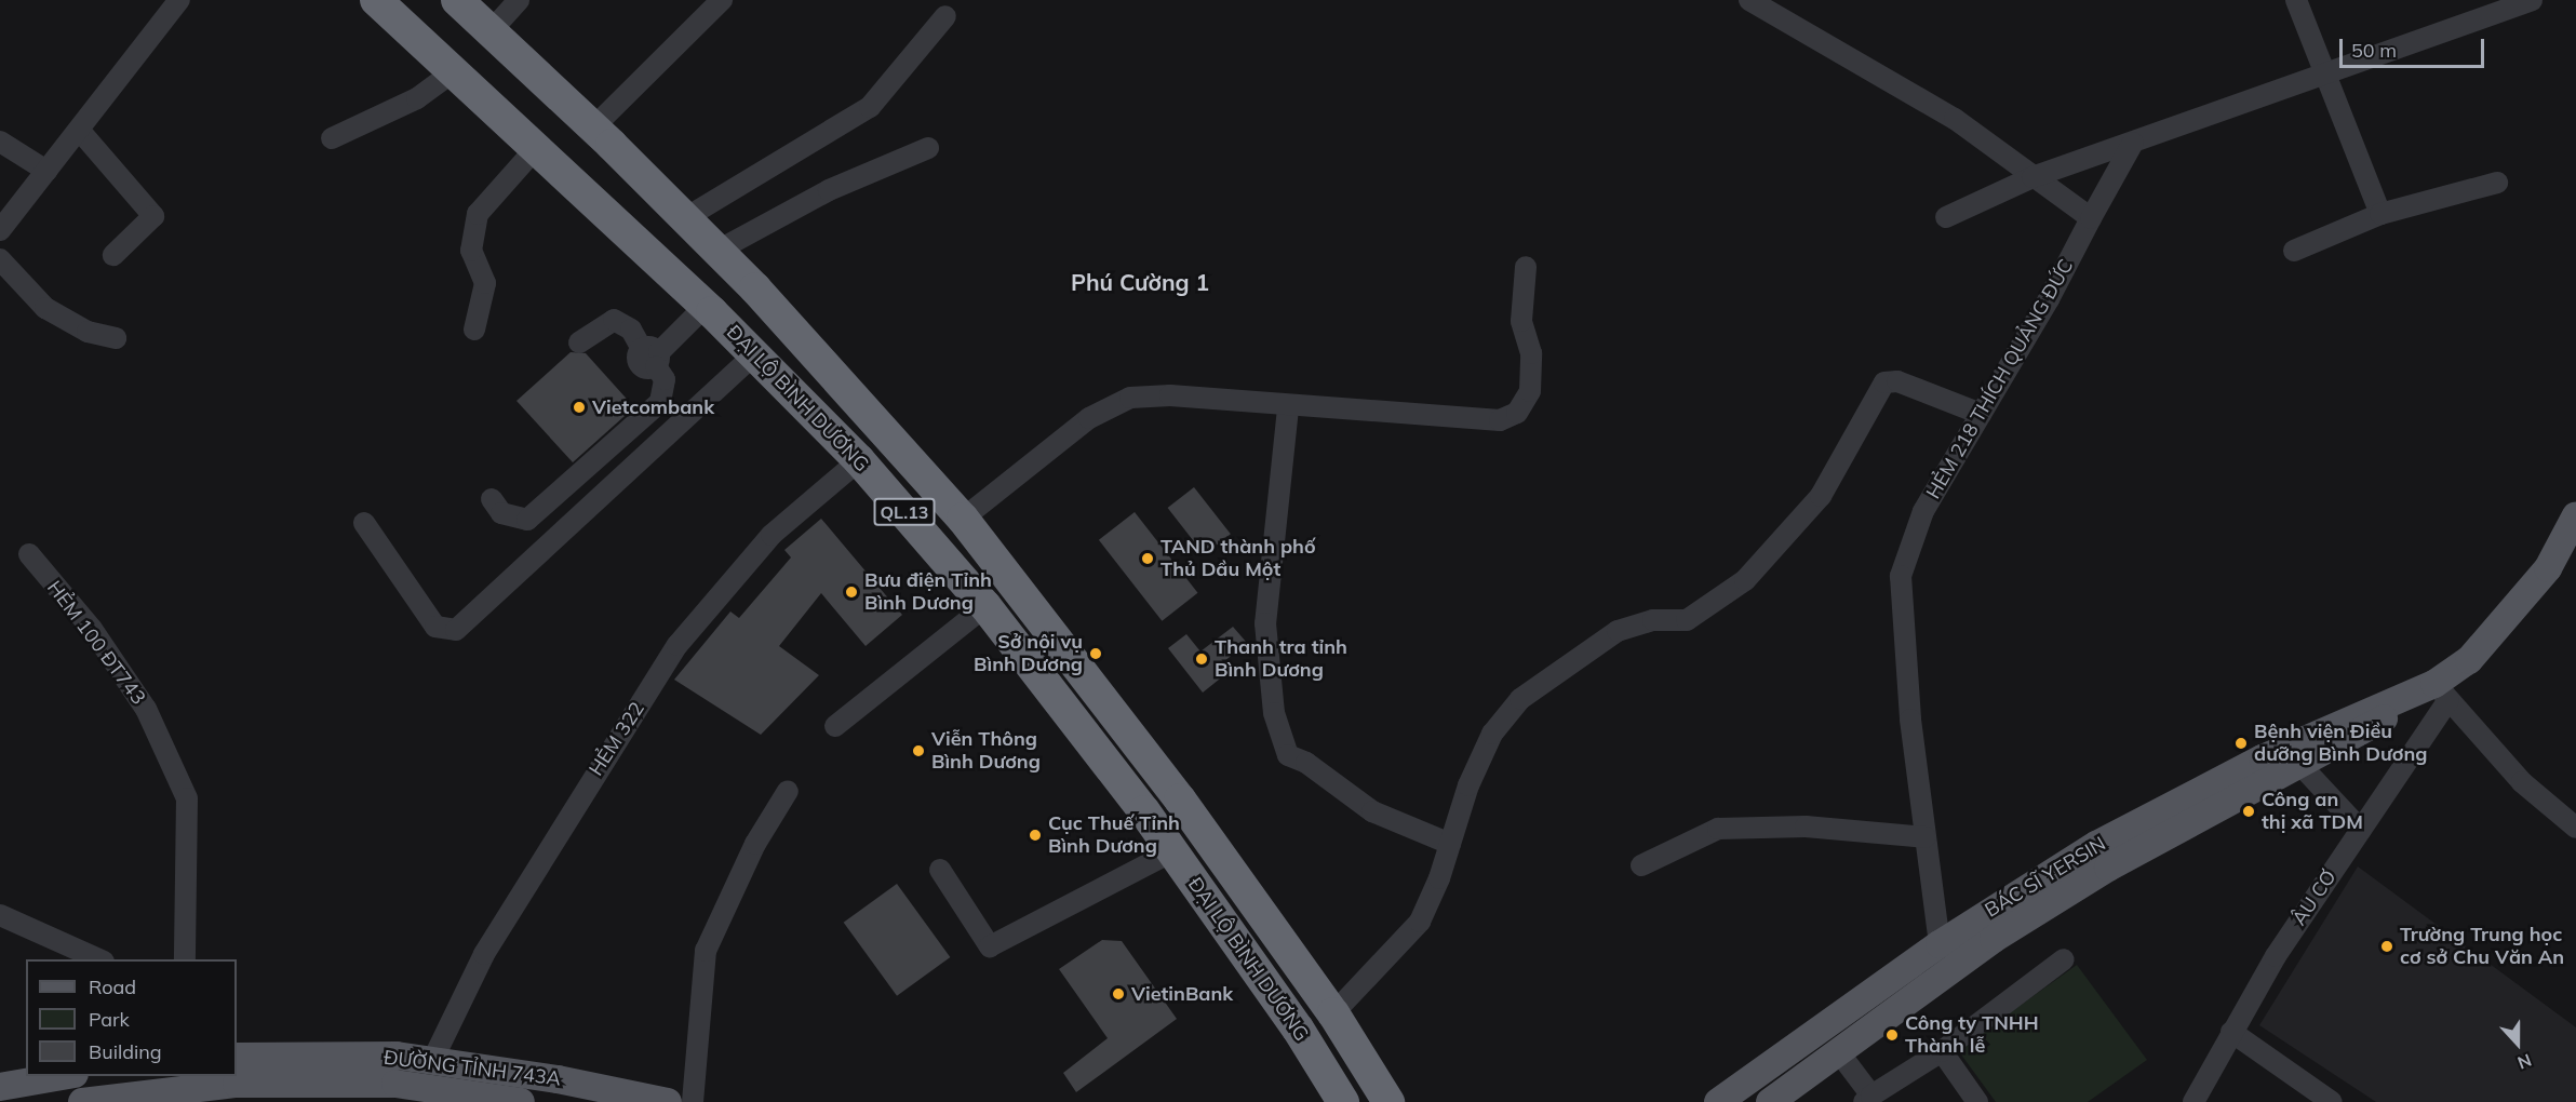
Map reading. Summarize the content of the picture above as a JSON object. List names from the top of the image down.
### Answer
{
  "streets": {
    "highway": ["ĐẠI LỘ BÌNH DƯƠNG", "QL.13"],
    "main road": ["BÁC SĨ YERSIN", "ĐƯỜNG TỈNH 743A"],
    "street": [
      "HẺM 218 THÍCH QUẢNG ĐỨC",
      "HẺM 100 ĐT743",
      "HẺM 322",
      "ÂU CƠ"
    ]
  },
  "crossings": [
    ["HẺM 218 THÍCH QUẢNG ĐỨC", "BÁC SĨ YERSIN"],
    ["ĐẠI LỘ BÌNH DƯƠNG", "HẺM 322"],
    ["HẺM 322", "ĐƯỜNG TỈNH 743A"],
    ["BÁC SĨ YERSIN", "ÂU CƠ"]
  ],
  "districts": ["Phú Cường 1"],
  "places": [
    "Vietcombank",
    "TAND thành phố Thủ Dầu Một",
    "Bưu điện Tỉnh Bình Dương",
    "Sở nội vụ Bình Dương",
    "Thanh tra tỉnh Bình Dương",
    "Bệnh viện Điều dưỡng Bình Dương",
    "Viễn Thông Bình Dương",
    "Công an thị xã TDM",
    "Cục Thuế Tỉnh Bình Dương",
    "Trường Trung học cơ sở Chu Văn An",
    "VietinBank",
    "Công ty TNHH Thành lễ"
  ],
  "legend": ["Road", "Park", "Building"],
  "scale_bar": "50 m",
  "north": "bottom"
}
